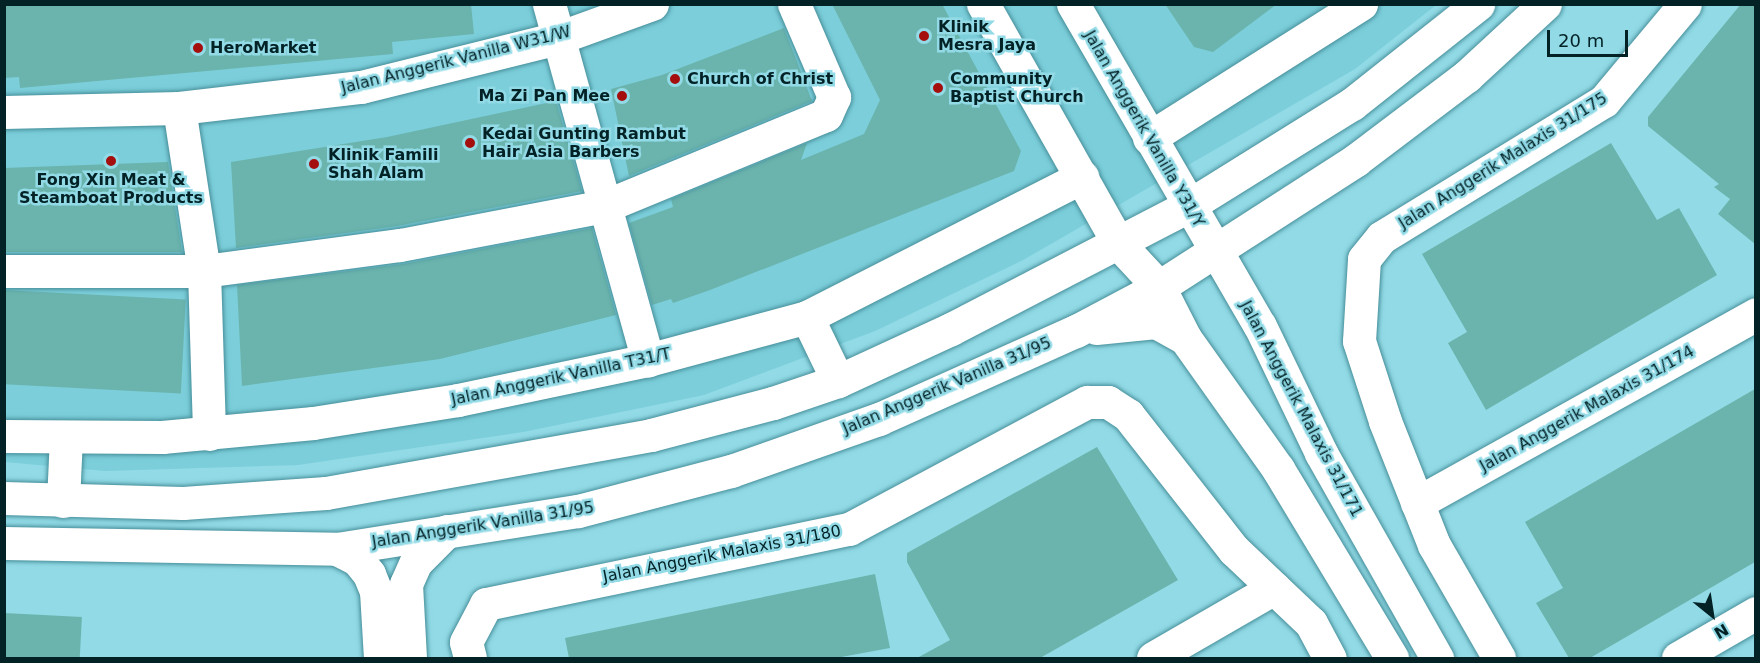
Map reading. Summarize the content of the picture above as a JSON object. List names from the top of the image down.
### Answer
{
  "streets": {
    "street": [
      "Jalan Anggerik Vanilla W31/W",
      "Jalan Anggerik Vanilla Y31/Y",
      "Jalan Anggerik Malaxis 31/175",
      "Jalan Anggerik Vanilla T31/T",
      "Jalan Anggerik Vanilla 31/95",
      "Jalan Anggerik Malaxis 31/171",
      "Jalan Anggerik Malaxis 31/174",
      "Jalan Anggerik Malaxis 31/180"
    ]
  },
  "crossings": [
    ["Jalan Anggerik Vanilla Y31/Y", "Jalan Anggerik Vanilla 31/95"],
    ["Jalan Anggerik Vanilla Y31/Y", "Jalan Anggerik Malaxis 31/171"],
    ["Jalan Anggerik Malaxis 31/175", "Jalan Anggerik Malaxis 31/174"],
    ["Jalan Anggerik Vanilla 31/95", "Jalan Anggerik Malaxis 31/171"]
  ],
  "places": [
    "Klinik Mesra Jaya",
    "HeroMarket",
    "Church of Christ",
    "Community Baptist Church",
    "Ma Zi Pan Mee",
    "Kedai Gunting Rambut Hair Asia Barbers",
    "Fong Xin Meat & Steamboat Products",
    "Klinik Famili Shah Alam"
  ],
  "scale_bar": "20 m",
  "north": "bottom right"
}
